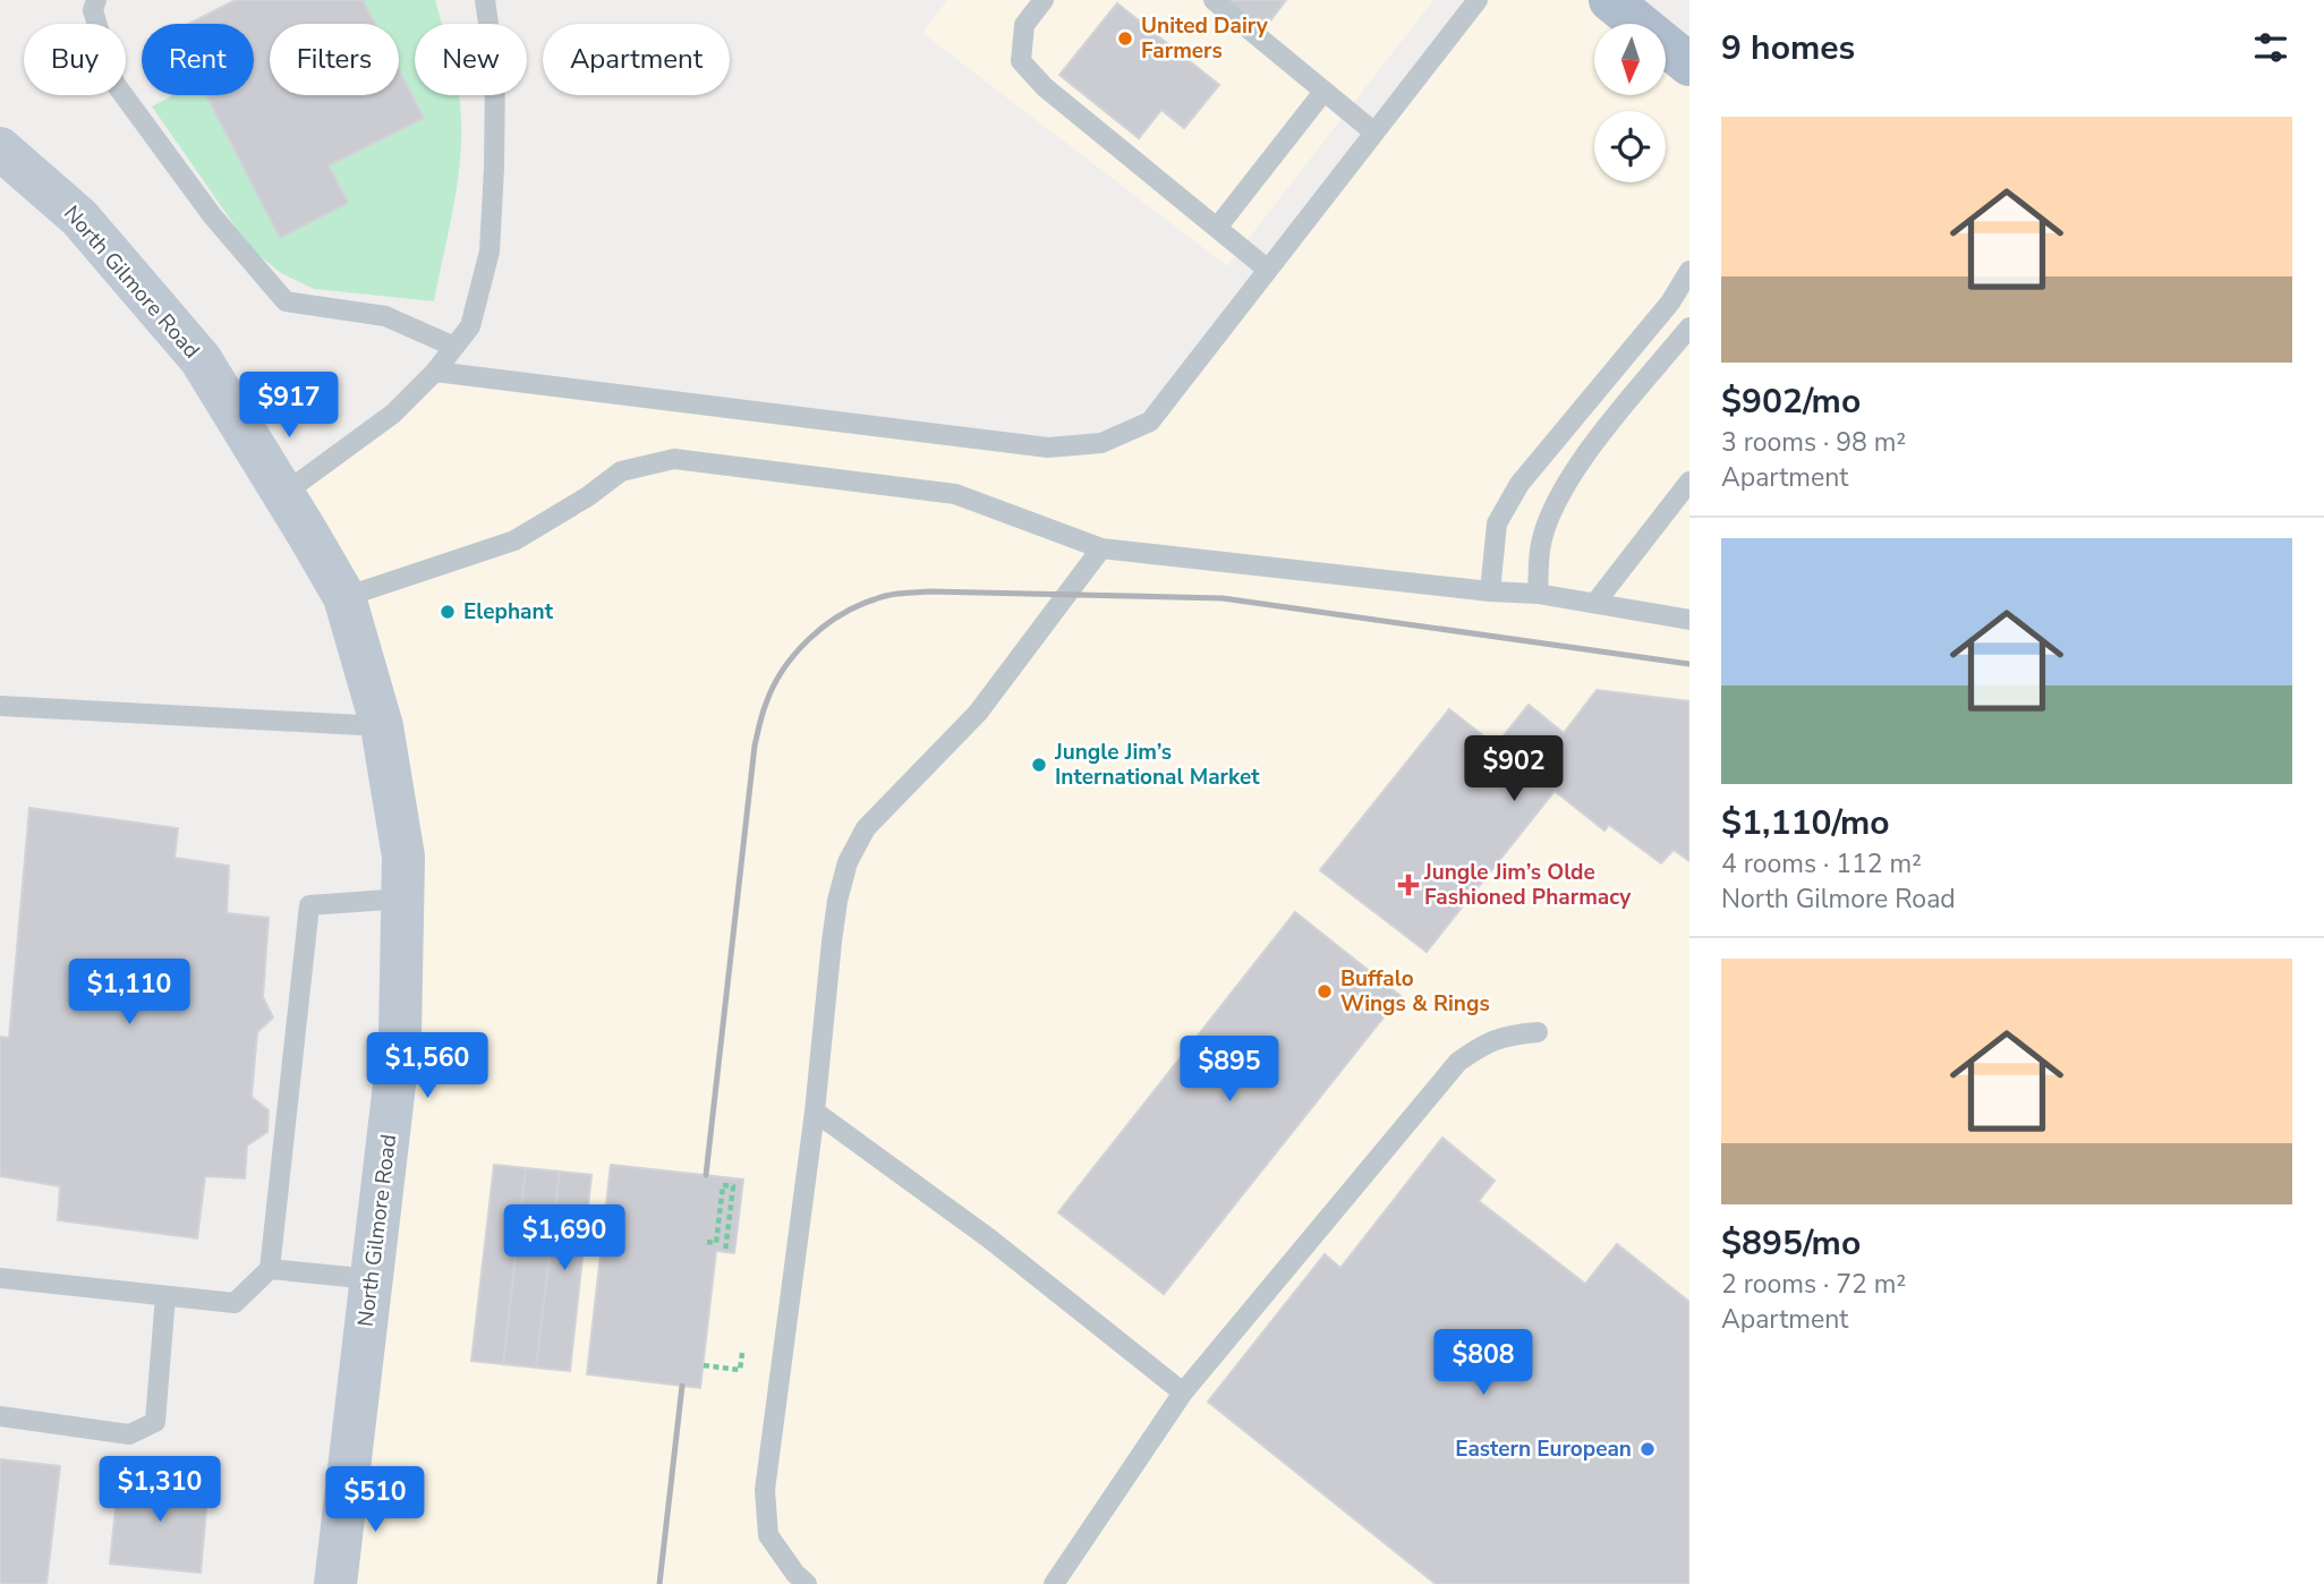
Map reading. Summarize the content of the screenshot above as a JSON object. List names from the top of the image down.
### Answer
{
  "streets": {
    "street": ["North Gilmore Road"]
  },
  "places": {
    "other": [
      "United Dairy Farmers",
      "Elephant",
      "Jungle Jim’s International Market",
      "Buffalo Wings & Rings",
      "Eastern European"
    ],
    "health": ["Jungle Jim’s Olde Fashioned Pharmacy"]
  },
  "north": "bottom",
  "page": {
    "heading": "9 homes",
    "chip": [
      "Buy",
      "Rent",
      "Filters",
      "New",
      "Apartment"
    ],
    "list": [
      {
        "name": "$902/mo",
        "note": "3 rooms · 98 m² · Apartment"
      },
      {
        "name": "$1,110/mo",
        "note": "4 rooms · 112 m² · North Gilmore Road"
      },
      {
        "name": "$895/mo",
        "note": "2 rooms · 72 m² · Apartment"
      }
    ],
    "price": [
      "$917",
      "$902",
      "$1,110",
      "$1,560",
      "$895",
      "$1,690",
      "$808",
      "$1,310",
      "$510"
    ]
  }
}
